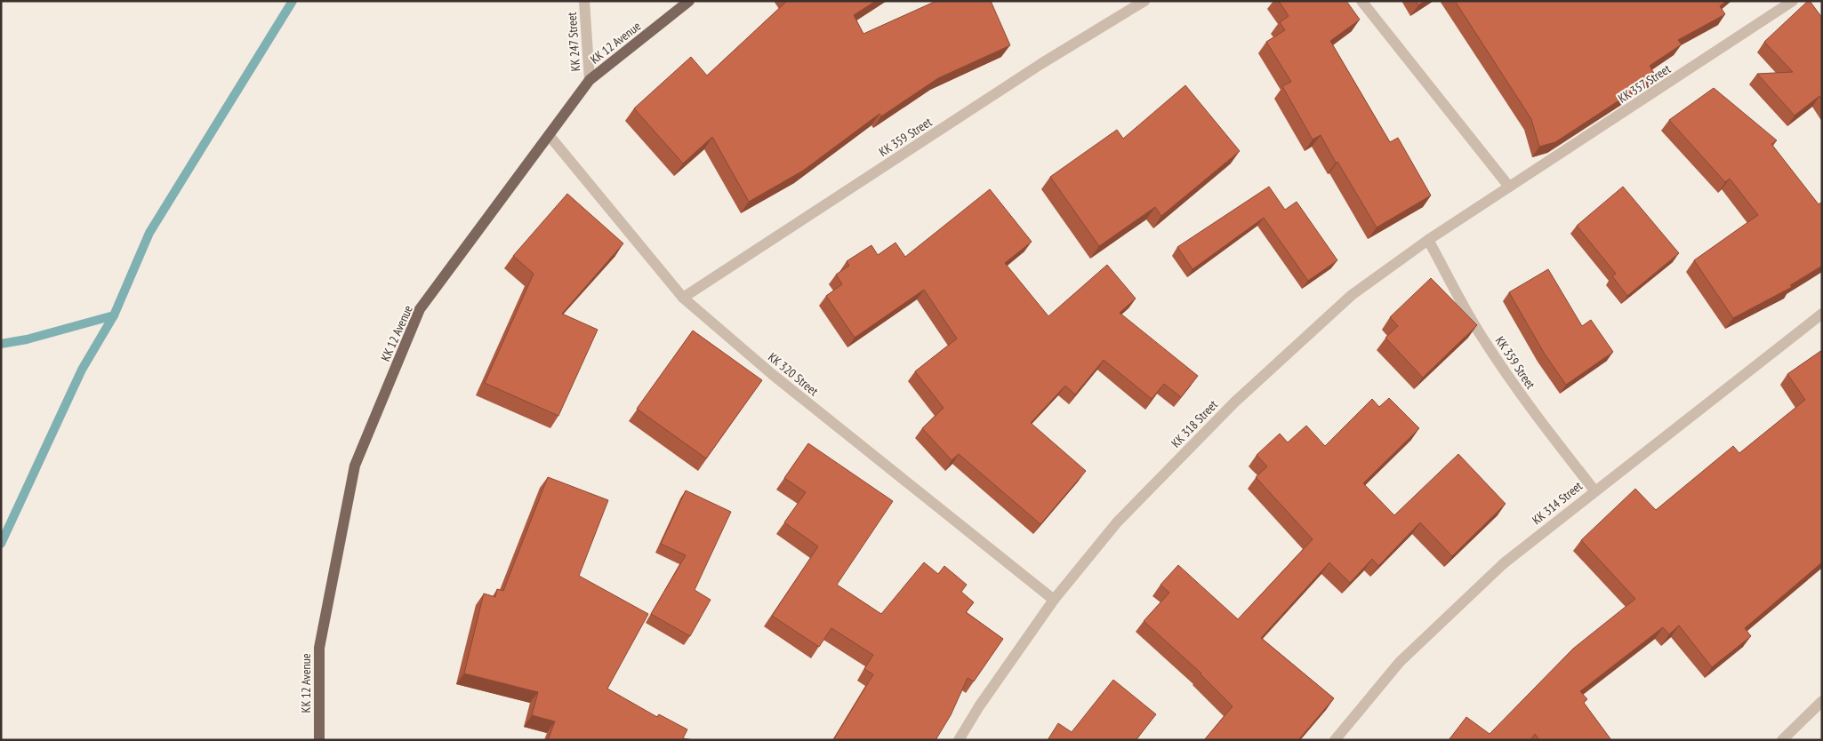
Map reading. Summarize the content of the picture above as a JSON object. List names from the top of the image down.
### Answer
{
  "streets": {
    "main road": ["KK 12 Avenue"],
    "street": [
      "KK 247 Street",
      "KK 357 Street",
      "KK 359 Street",
      "KK 320 Street",
      "KK 318 Street",
      "KK 314 Street"
    ]
  },
  "crossings": [
    ["KK 247 Street", "KK 12 Avenue"],
    ["KK 12 Avenue", "KK 320 Street"],
    ["KK 357 Street", "KK 318 Street"],
    ["KK 359 Street", "KK 320 Street"],
    ["KK 359 Street", "KK 318 Street"],
    ["KK 359 Street", "KK 314 Street"],
    ["KK 320 Street", "KK 318 Street"]
  ]
}
